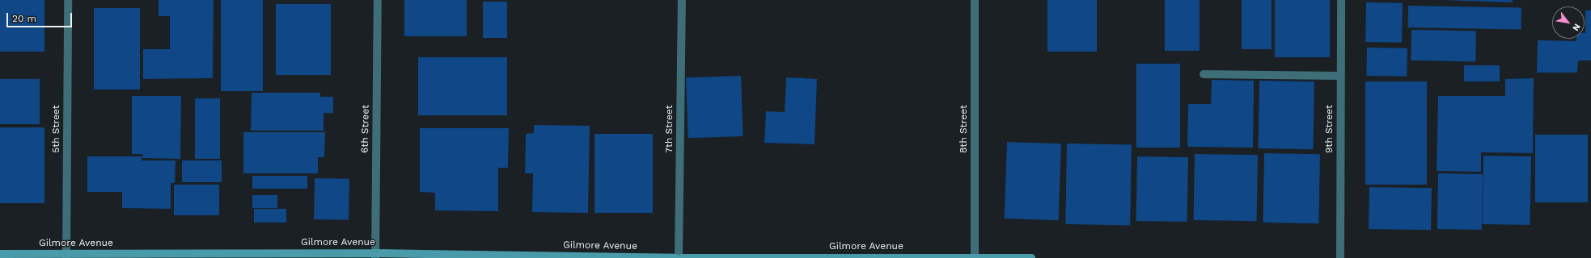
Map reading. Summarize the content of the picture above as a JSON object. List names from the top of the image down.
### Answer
{
  "streets": {
    "main road": ["Gilmore Avenue"],
    "street": [
      "5th Street",
      "6th Street",
      "7th Street",
      "8th Street",
      "9th Street"
    ]
  },
  "crossings": [
    ["5th Street", "Gilmore Avenue"],
    ["6th Street", "Gilmore Avenue"],
    ["8th Street", "Gilmore Avenue"]
  ],
  "scale_bar": "20 m",
  "north": "bottom right"
}
